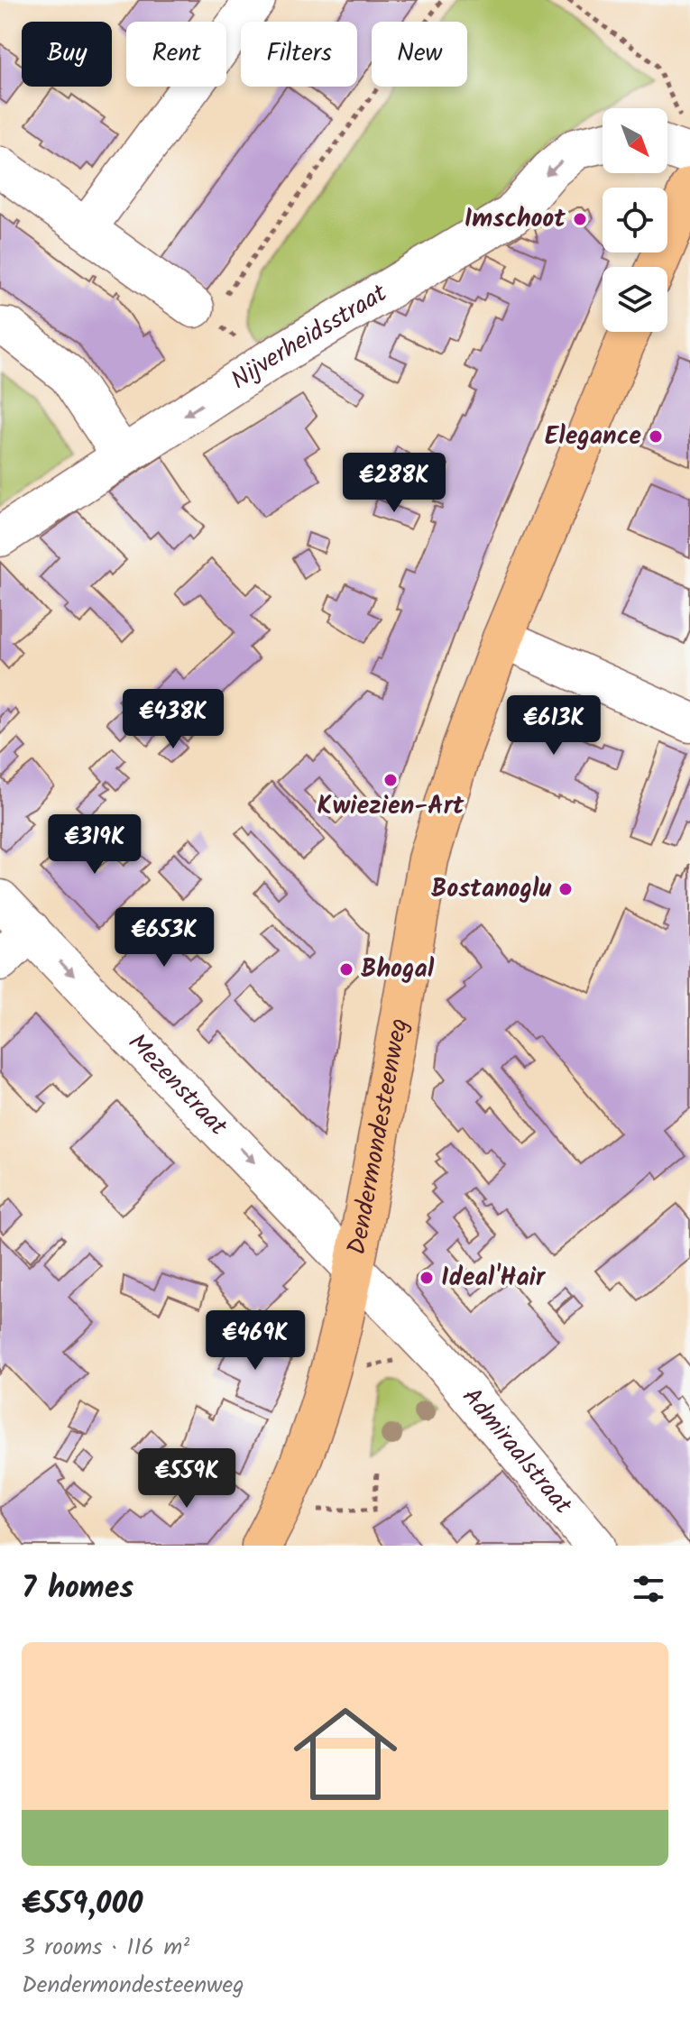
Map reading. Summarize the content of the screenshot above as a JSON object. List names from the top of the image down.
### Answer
{
  "streets": {
    "main road": ["Dendermondesteenweg"],
    "street": ["Nijverheidsstraat", "Mezenstraat", "Admiraalstraat"]
  },
  "crossings": [
    ["Mezenstraat", "Dendermondesteenweg"],
    ["Mezenstraat", "Admiraalstraat"],
    ["Dendermondesteenweg", "Admiraalstraat"]
  ],
  "one_way": ["Mezenstraat"],
  "places": [
    "Imschoot",
    "Elegance",
    "Kwiezien-Art",
    "Bostanoglu",
    "Bhogal",
    "Ideal'Hair"
  ],
  "north": "bottom right",
  "page": {
    "chip": [
      "Buy",
      "Rent",
      "Filters",
      "New"
    ],
    "price": [
      "€288K",
      "€438K",
      "€613K",
      "€319K",
      "€653K",
      "€469K",
      "€559K"
    ],
    "heading": "7 homes",
    "list": [
      {
        "name": "€559,000",
        "note": "3 rooms · 116 m² · Dendermondesteenweg"
      }
    ]
  }
}
